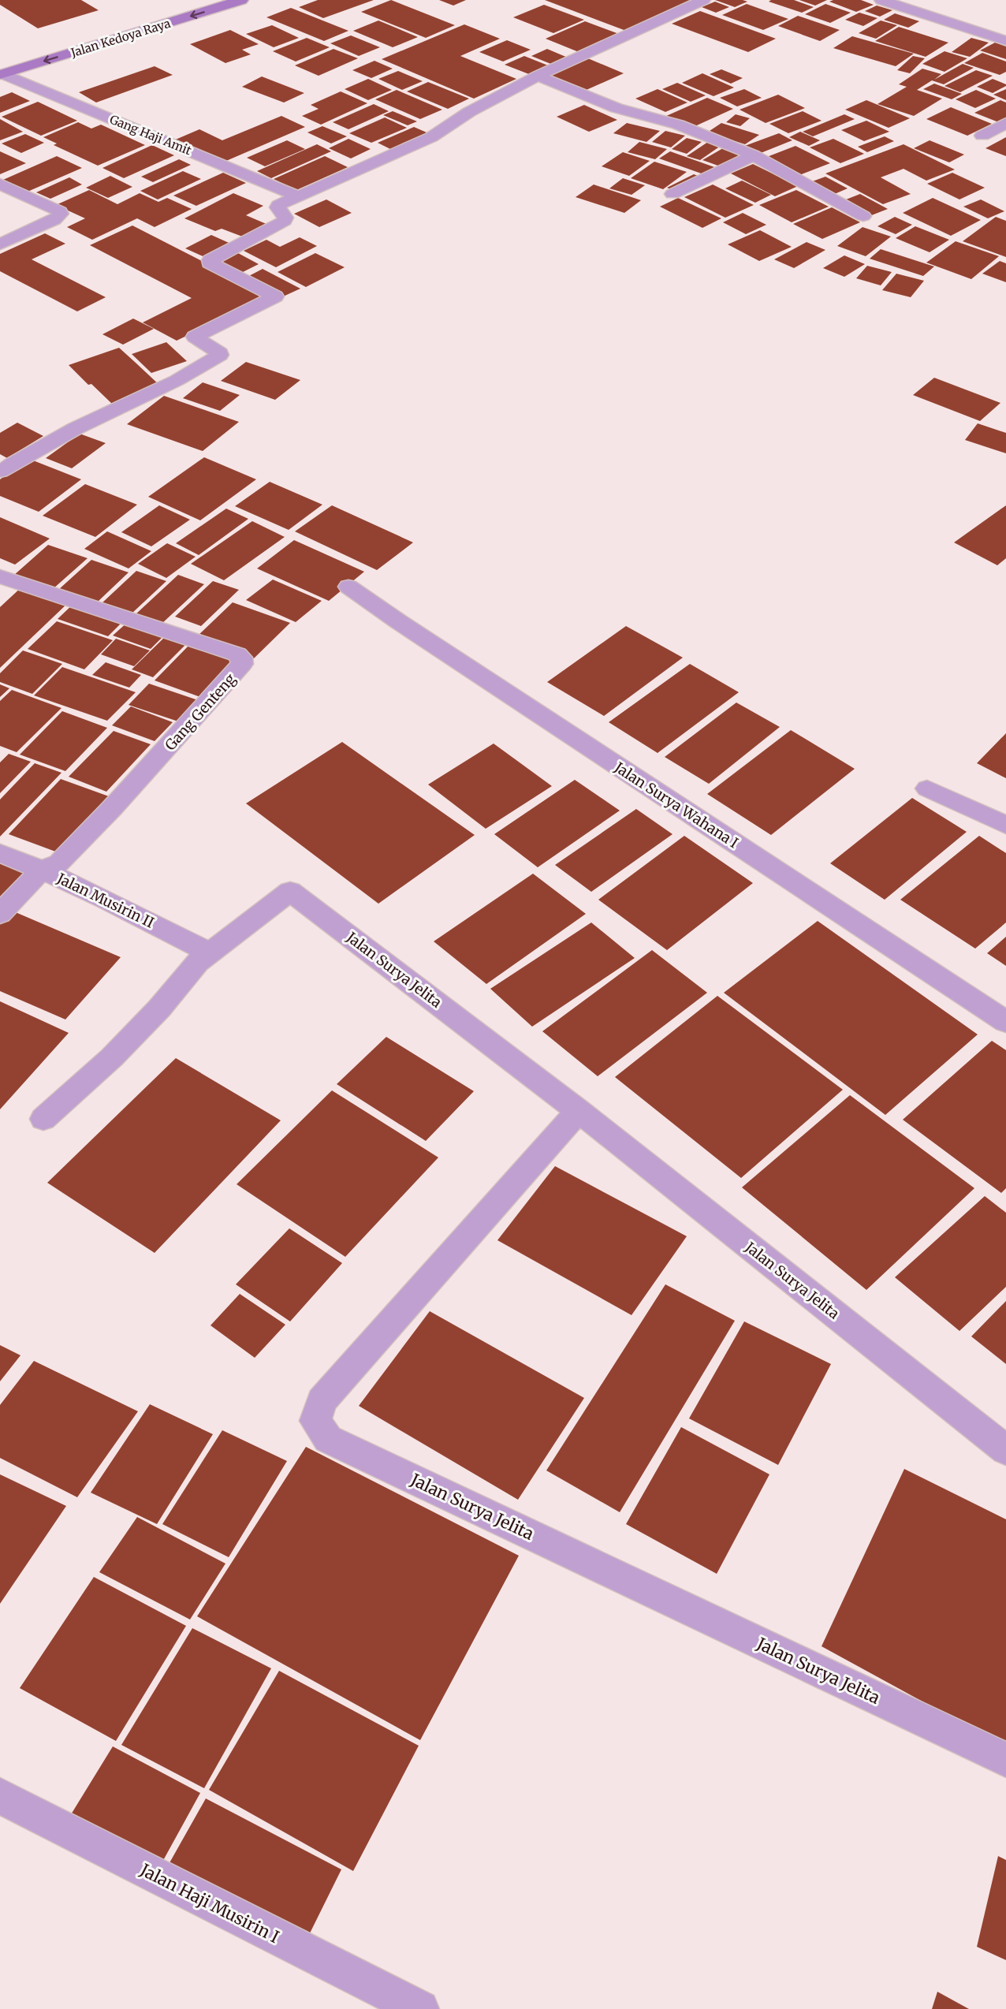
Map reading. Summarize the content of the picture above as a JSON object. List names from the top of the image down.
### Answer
{
  "streets": {
    "street": [
      "Jalan Kedoya Raya",
      "Gang Haji Amit",
      "Gang Genteng",
      "Jalan Surya Wahana I",
      "Jalan Musirin II",
      "Jalan Surya Jelita",
      "Jalan Haji Musirin I"
    ]
  },
  "crossings": [
    ["Jalan Kedoya Raya", "Gang Haji Amit"],
    ["Gang Genteng", "Jalan Musirin II"],
    ["Jalan Musirin II", "Jalan Surya Jelita"]
  ],
  "one_way": ["Jalan Kedoya Raya"]
}
